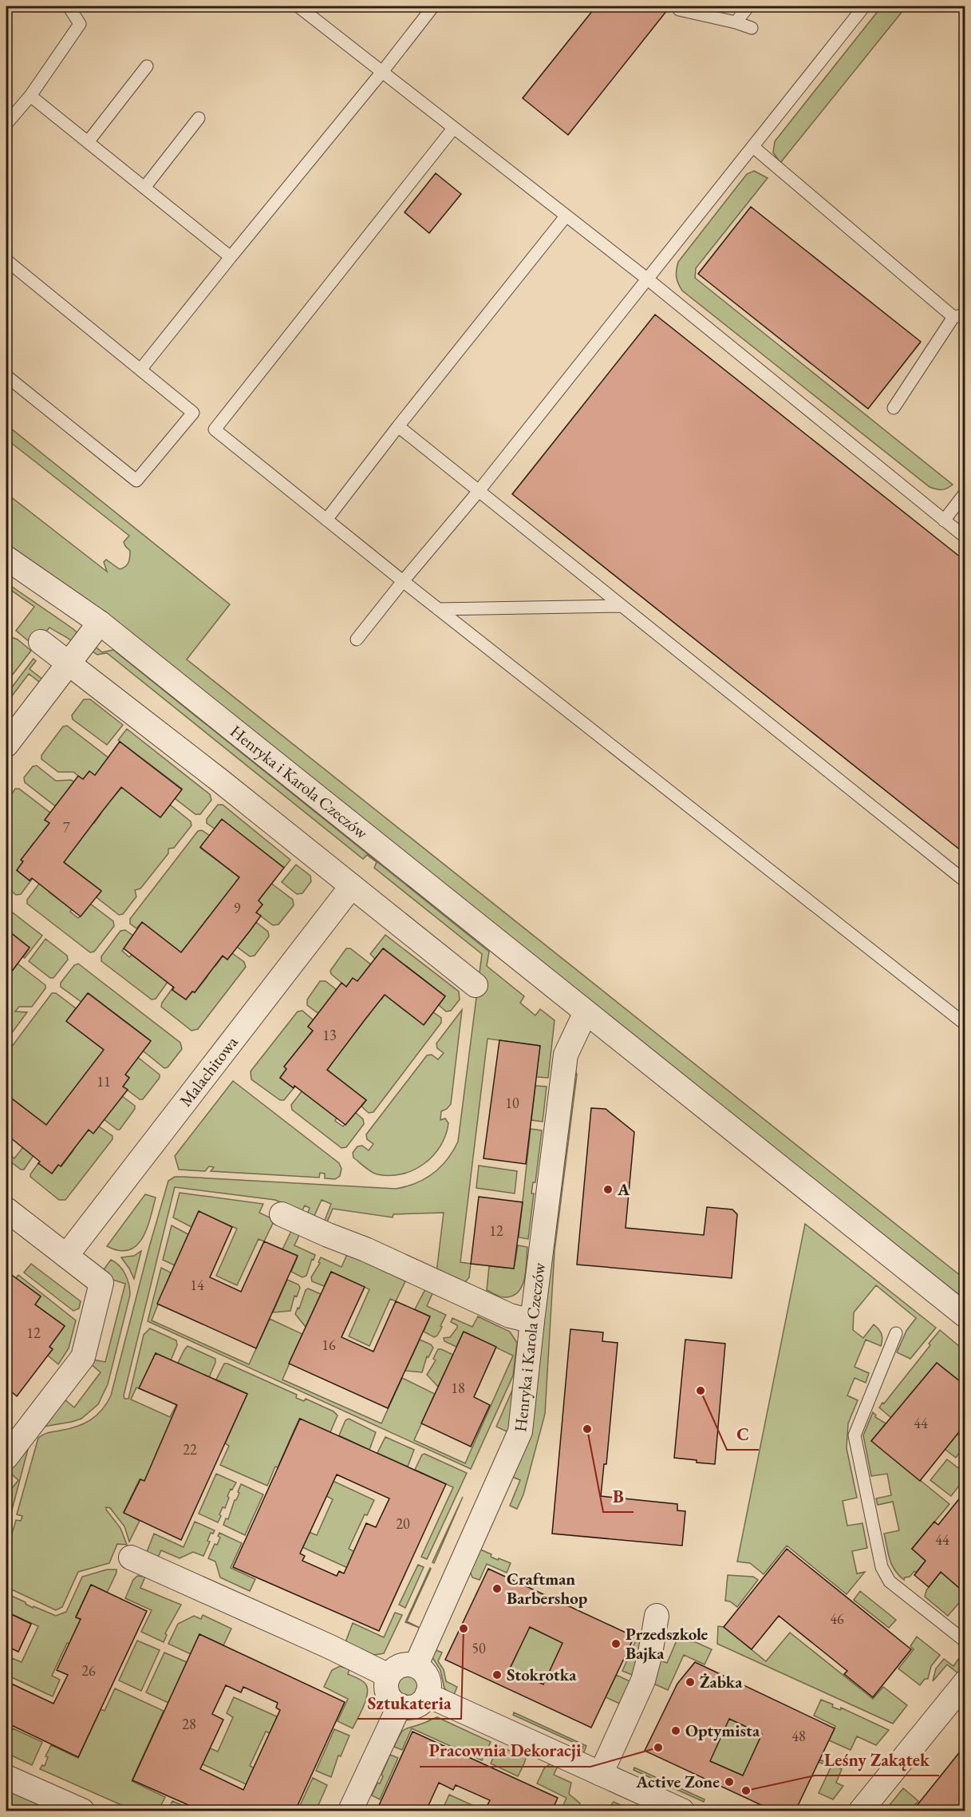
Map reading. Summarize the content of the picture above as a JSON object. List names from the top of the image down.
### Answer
{
  "streets": {
    "street": ["Henryka i Karola Czeczów", "Malachitowa"]
  },
  "places": [
    "A",
    "C",
    "B",
    "Craftman Barbershop",
    "Sztukateria",
    "Przedszkole Bajka",
    "Stokrotka",
    "Żabka",
    "Optymista",
    "Pracownia Dekoracji",
    "Active Zone",
    "Leśny Zakątek"
  ],
  "house_numbers": [
    "7",
    "9",
    "13",
    "11",
    "10",
    "12",
    "14",
    "12",
    "16",
    "18",
    "44",
    "22",
    "20",
    "44",
    "46",
    "50",
    "26",
    "28",
    "48"
  ]
}
